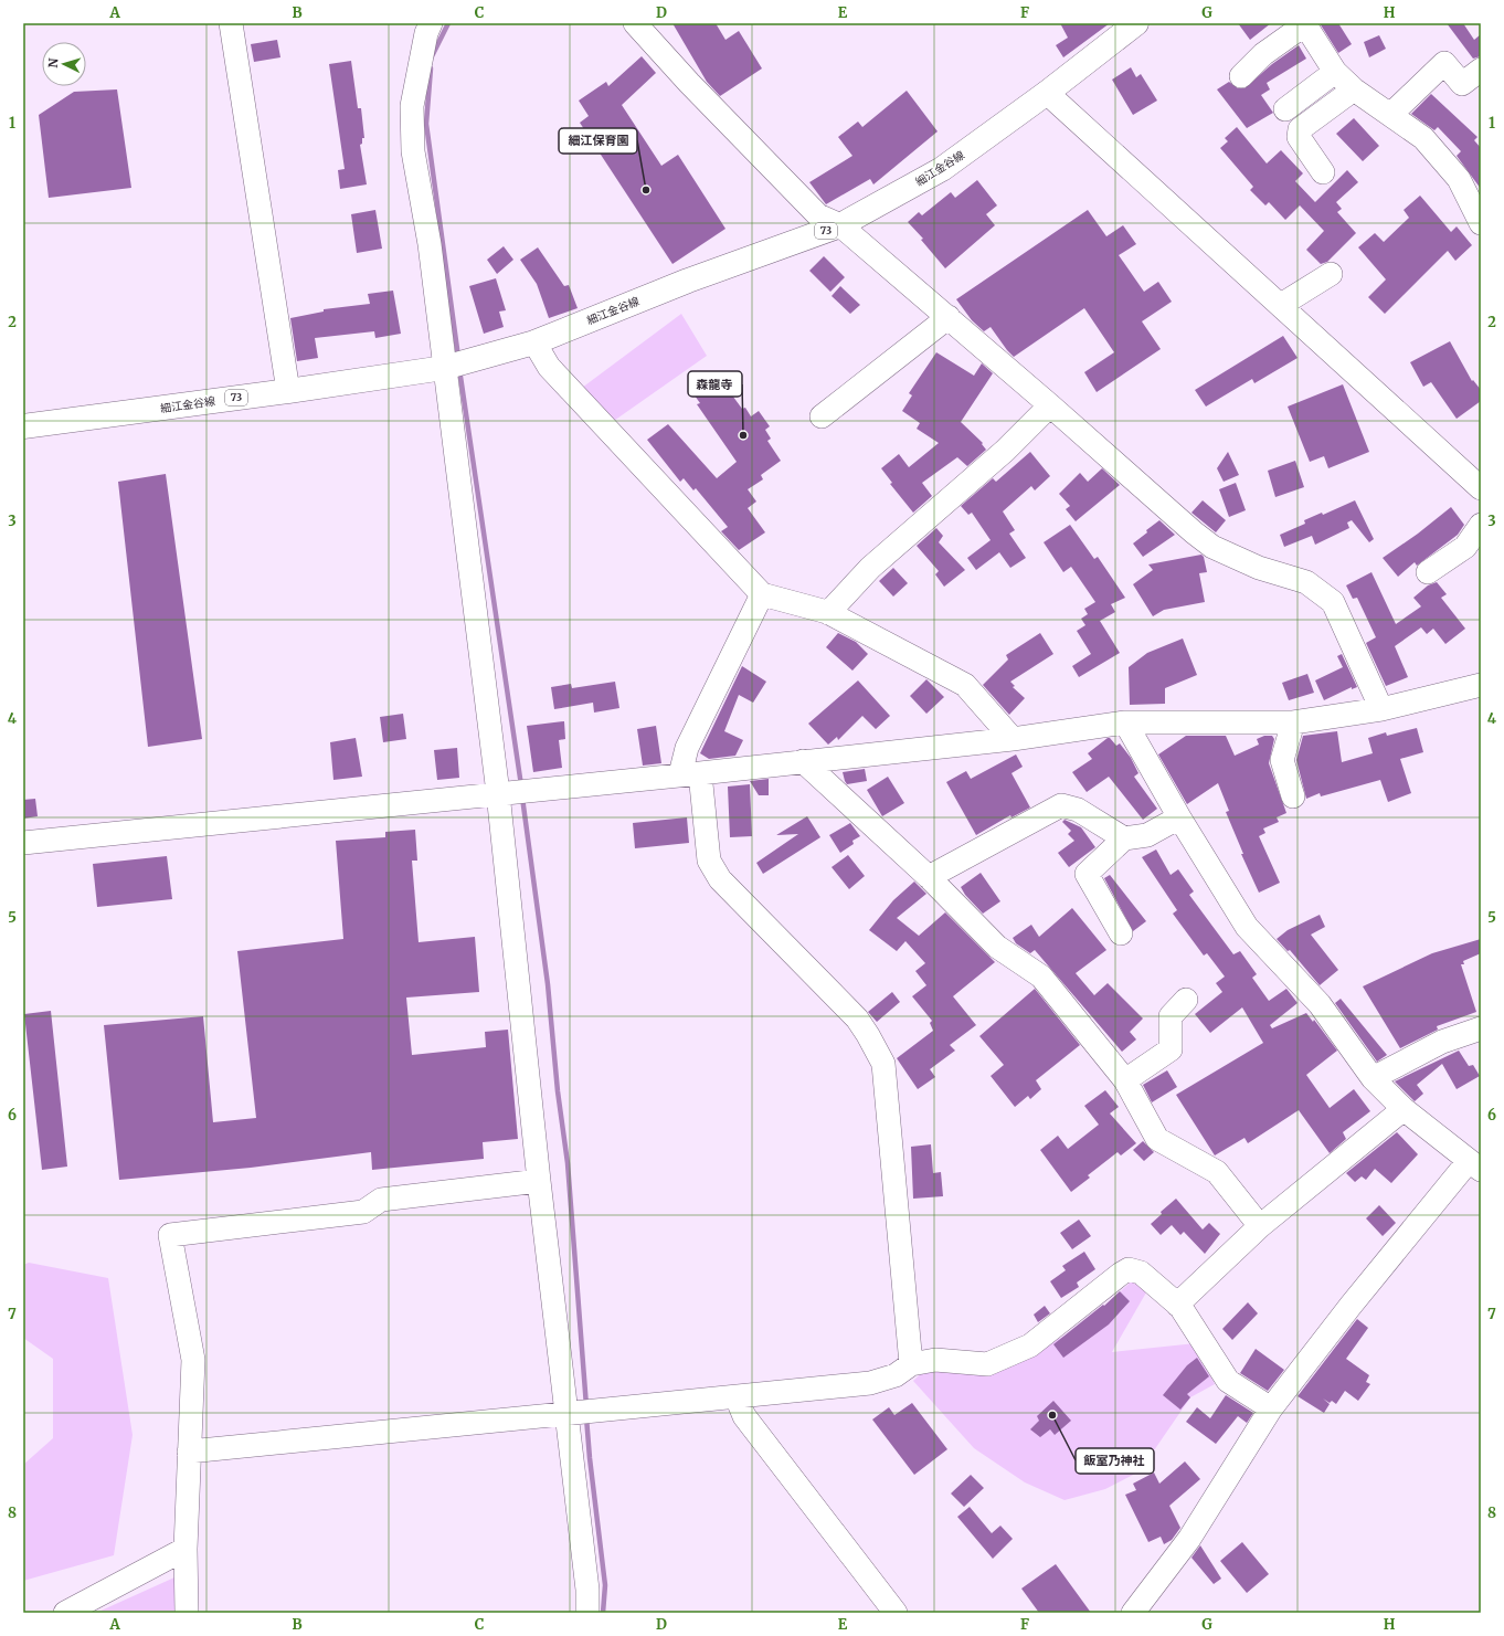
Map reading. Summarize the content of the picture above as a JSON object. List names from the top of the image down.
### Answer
{
  "streets": {
    "main road": ["細江金谷線", "73"]
  },
  "places": ["細江保育園", "森龍寺", "飯室乃神社"],
  "north": "left",
  "grid": {
    "columns": [
      "A",
      "B",
      "C",
      "D",
      "E",
      "F",
      "G",
      "H"
    ],
    "rows": [
      "1",
      "2",
      "3",
      "4",
      "5",
      "6",
      "7",
      "8"
    ]
  }
}
